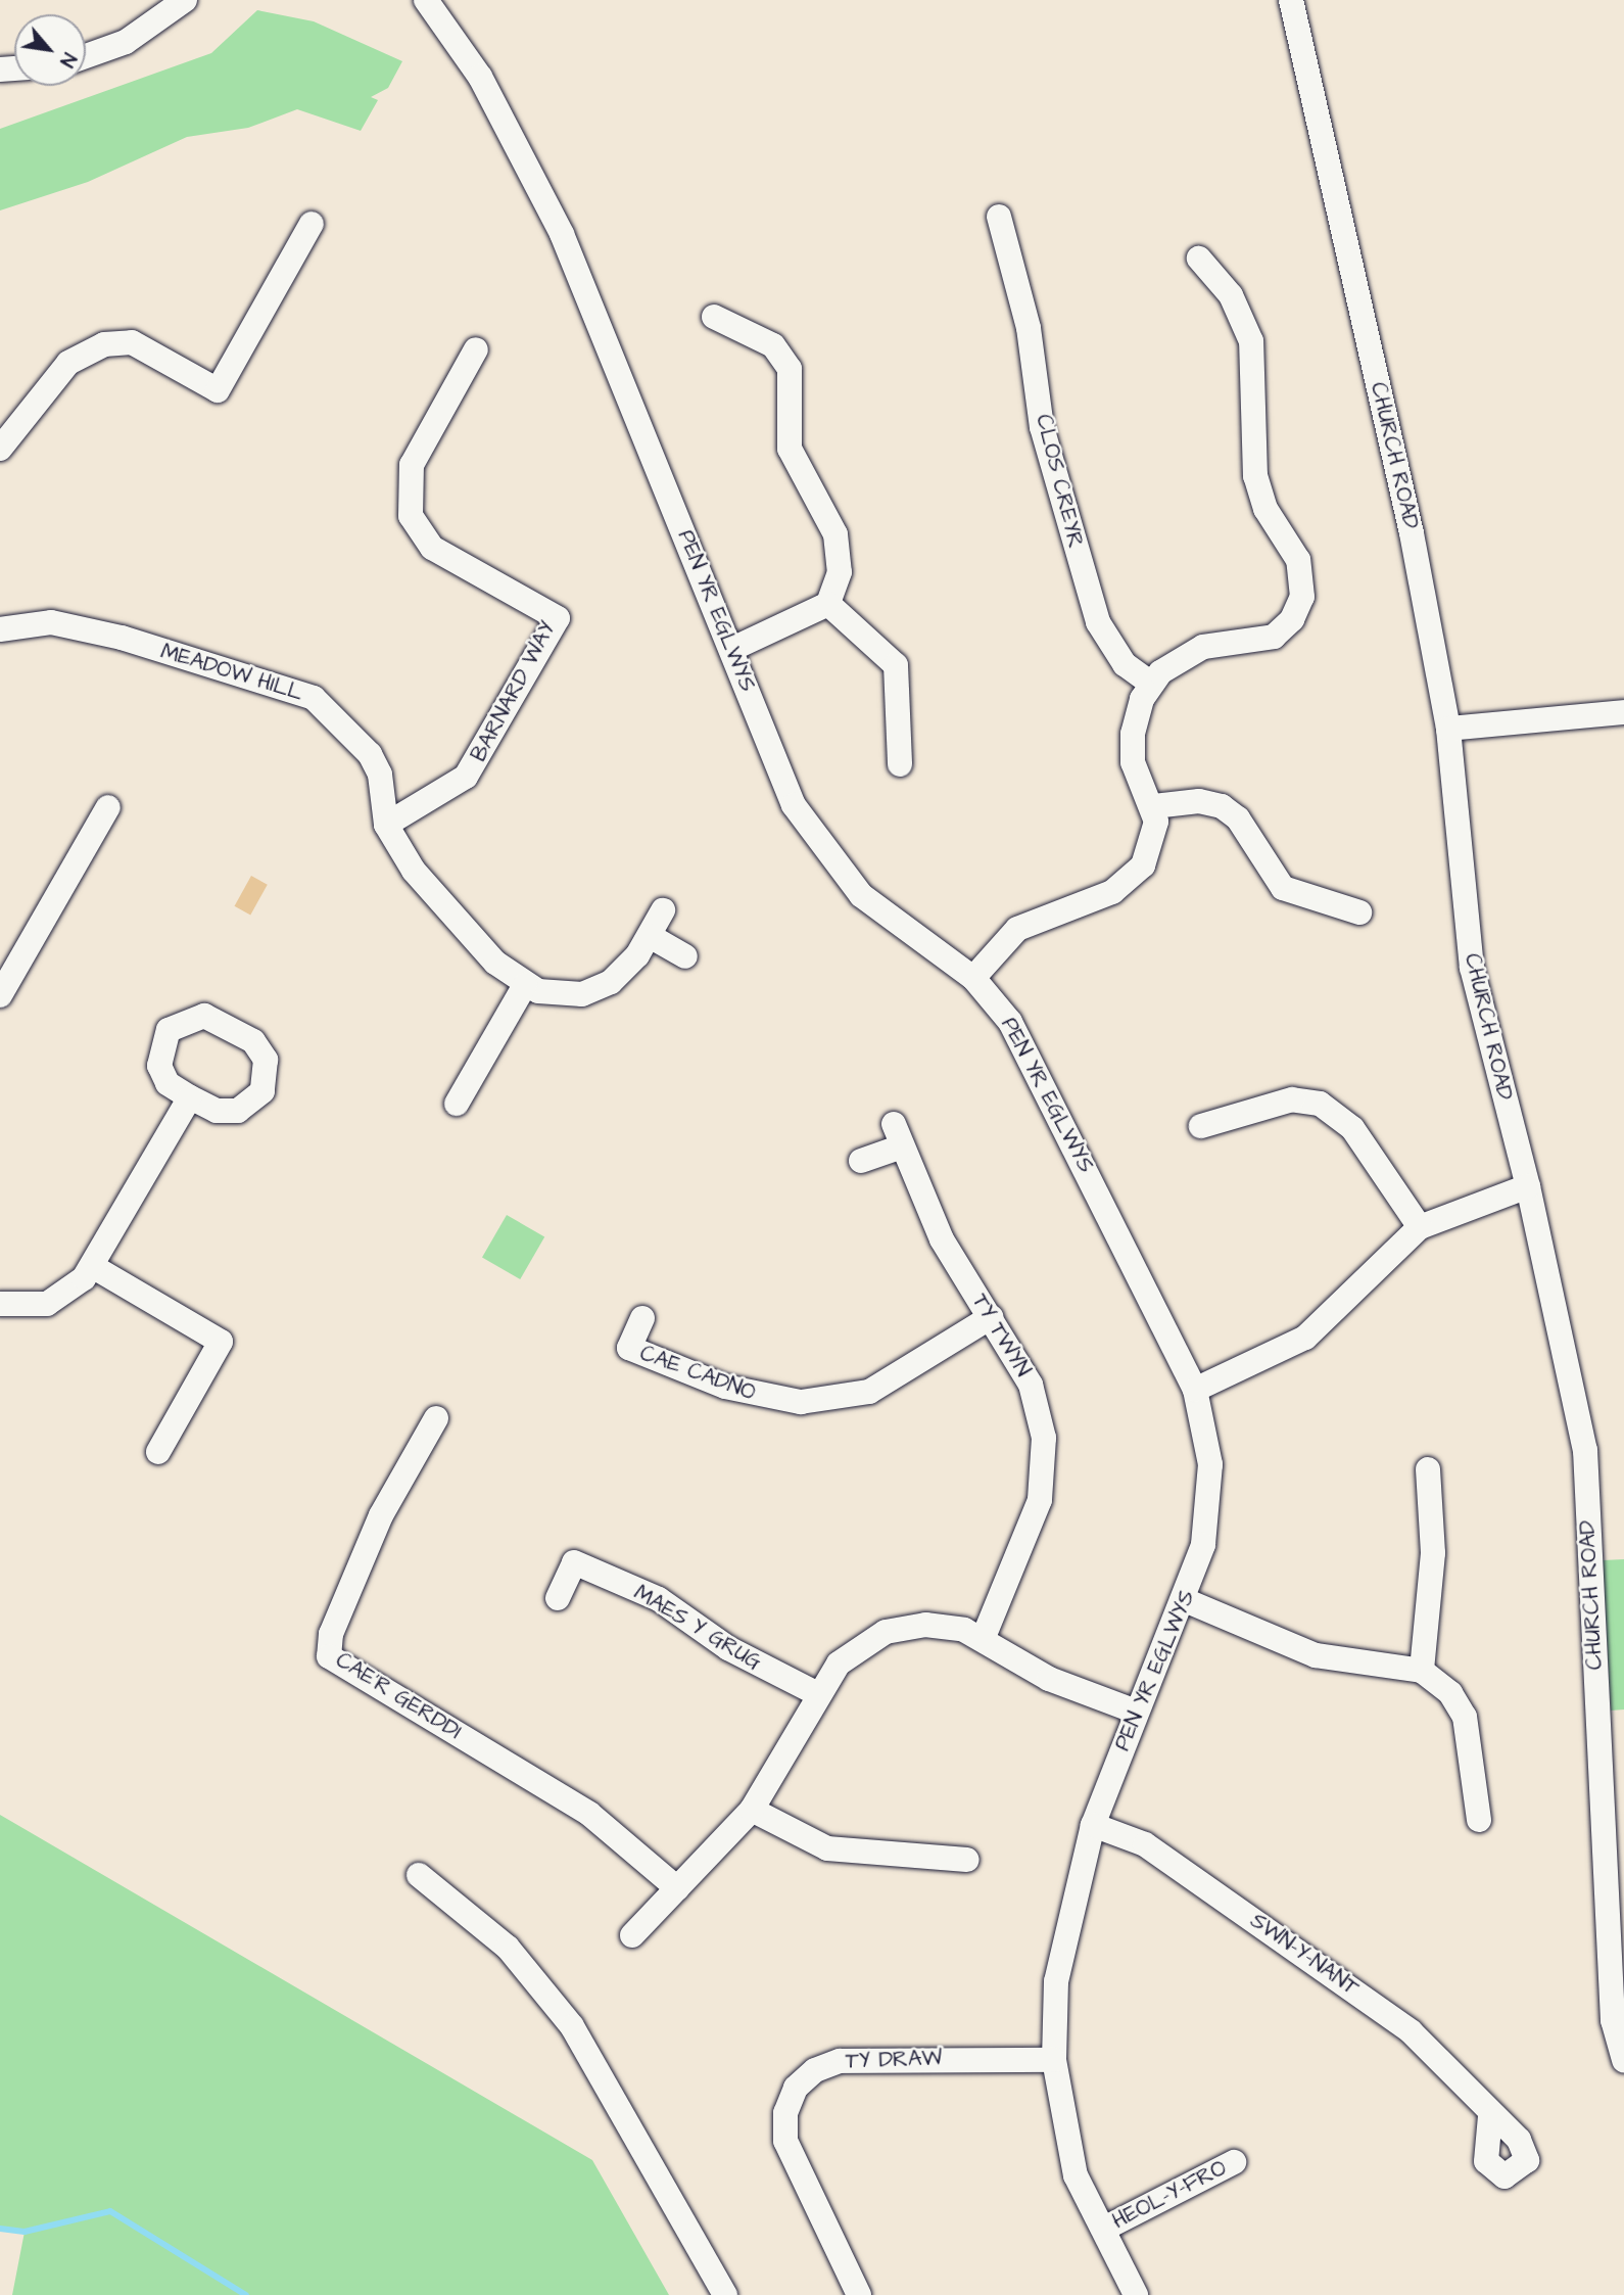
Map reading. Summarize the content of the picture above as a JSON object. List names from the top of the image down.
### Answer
{
  "streets": {
    "street": [
      "CHURCH ROAD",
      "CLOS CREYR",
      "PEN YR EGLWYS",
      "MEADOW HILL",
      "BARNARD WAY",
      "TY TWYN",
      "CAE CADNO",
      "MAES Y GRUG",
      "CAE'R GERDDI",
      "SWN-Y-NANT",
      "TY DRAW",
      "HEOL-Y-FRO"
    ]
  },
  "crossings": [
    ["PEN YR EGLWYS", "SWN-Y-NANT"],
    ["PEN YR EGLWYS", "TY DRAW"],
    ["PEN YR EGLWYS", "HEOL-Y-FRO"],
    ["MEADOW HILL", "BARNARD WAY"],
    ["TY TWYN", "CAE CADNO"]
  ],
  "north": "bottom right"
}
